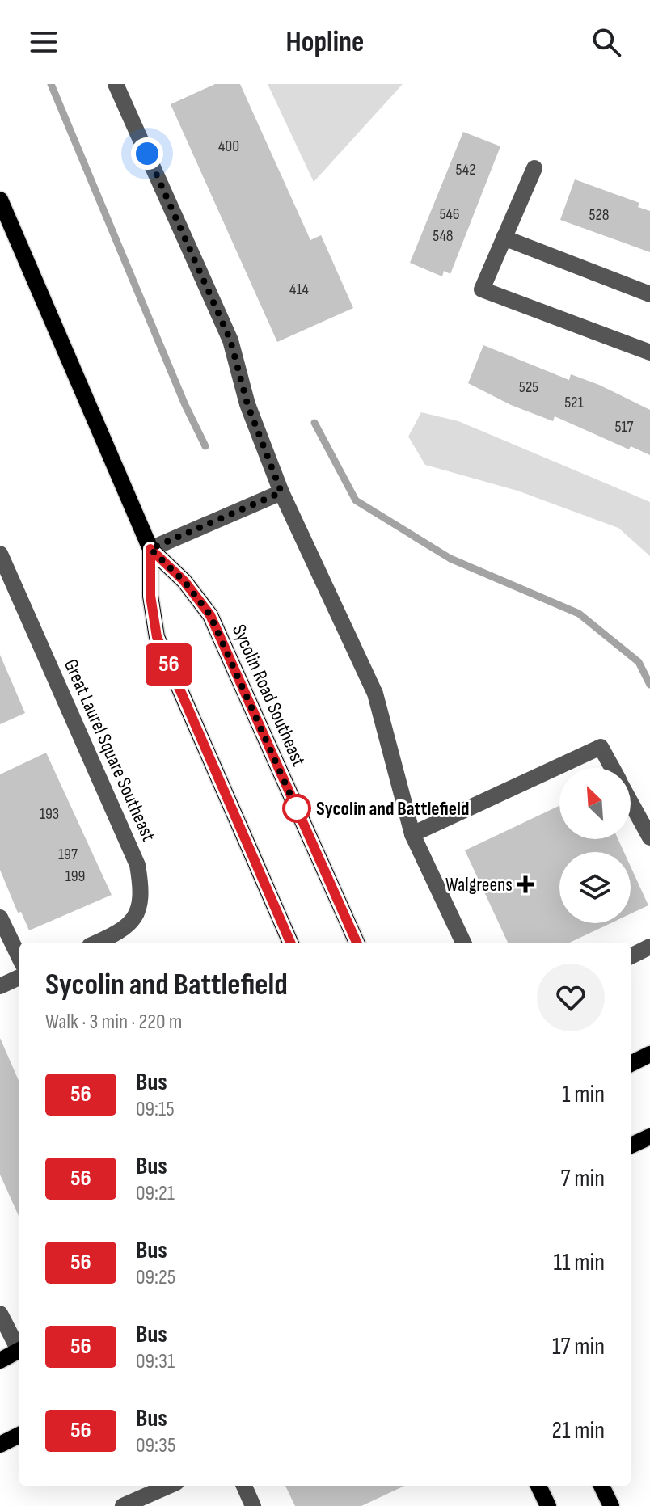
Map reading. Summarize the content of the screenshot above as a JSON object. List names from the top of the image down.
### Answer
{
  "streets": {
    "main road": ["Sycolin Road Southeast"],
    "street": ["Great Laurel Square Southeast"]
  },
  "places": {
    "other": ["Sycolin and Battlefield"],
    "health": ["Walgreens"]
  },
  "lines": ["bus line 56"],
  "house_numbers": [
    "400",
    "542",
    "546",
    "528",
    "548",
    "414",
    "525",
    "521",
    "517",
    "193",
    "197",
    "199"
  ],
  "north": "top left",
  "page": {
    "header": "Hopline",
    "on_map": "56",
    "heading": ["Sycolin and Battlefield", "Walk · 3 min · 220 m"],
    "list": [
      {
        "mark": "56",
        "name": "Bus",
        "note": "09:15",
        "value": "1 min"
      },
      {
        "mark": "56",
        "name": "Bus",
        "note": "09:21",
        "value": "7 min"
      },
      {
        "mark": "56",
        "name": "Bus",
        "note": "09:25",
        "value": "11 min"
      },
      {
        "mark": "56",
        "name": "Bus",
        "note": "09:31",
        "value": "17 min"
      },
      {
        "mark": "56",
        "name": "Bus",
        "note": "09:35",
        "value": "21 min"
      }
    ]
  }
}
